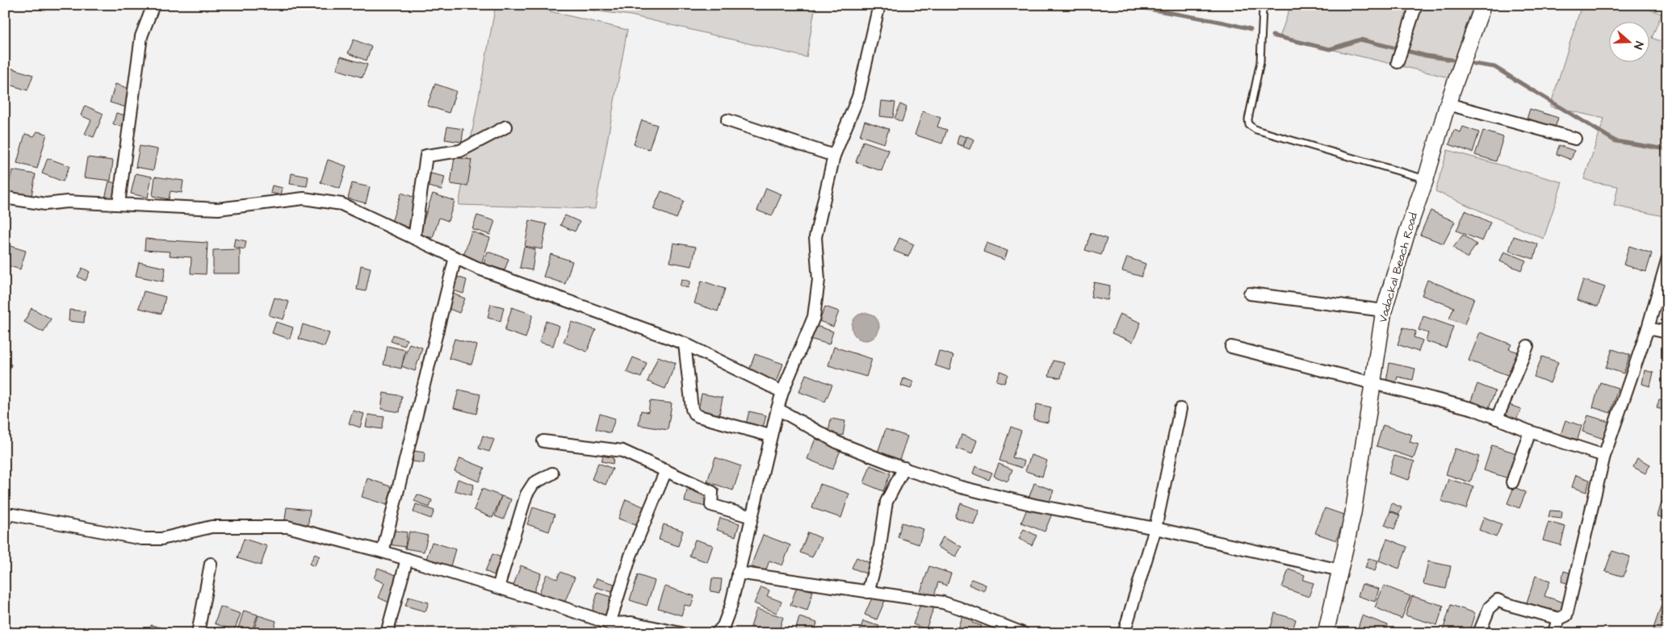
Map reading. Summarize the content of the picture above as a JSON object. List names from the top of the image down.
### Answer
{
  "streets": {
    "main road": ["Vadackal Beach Road"]
  },
  "north": "right"
}
